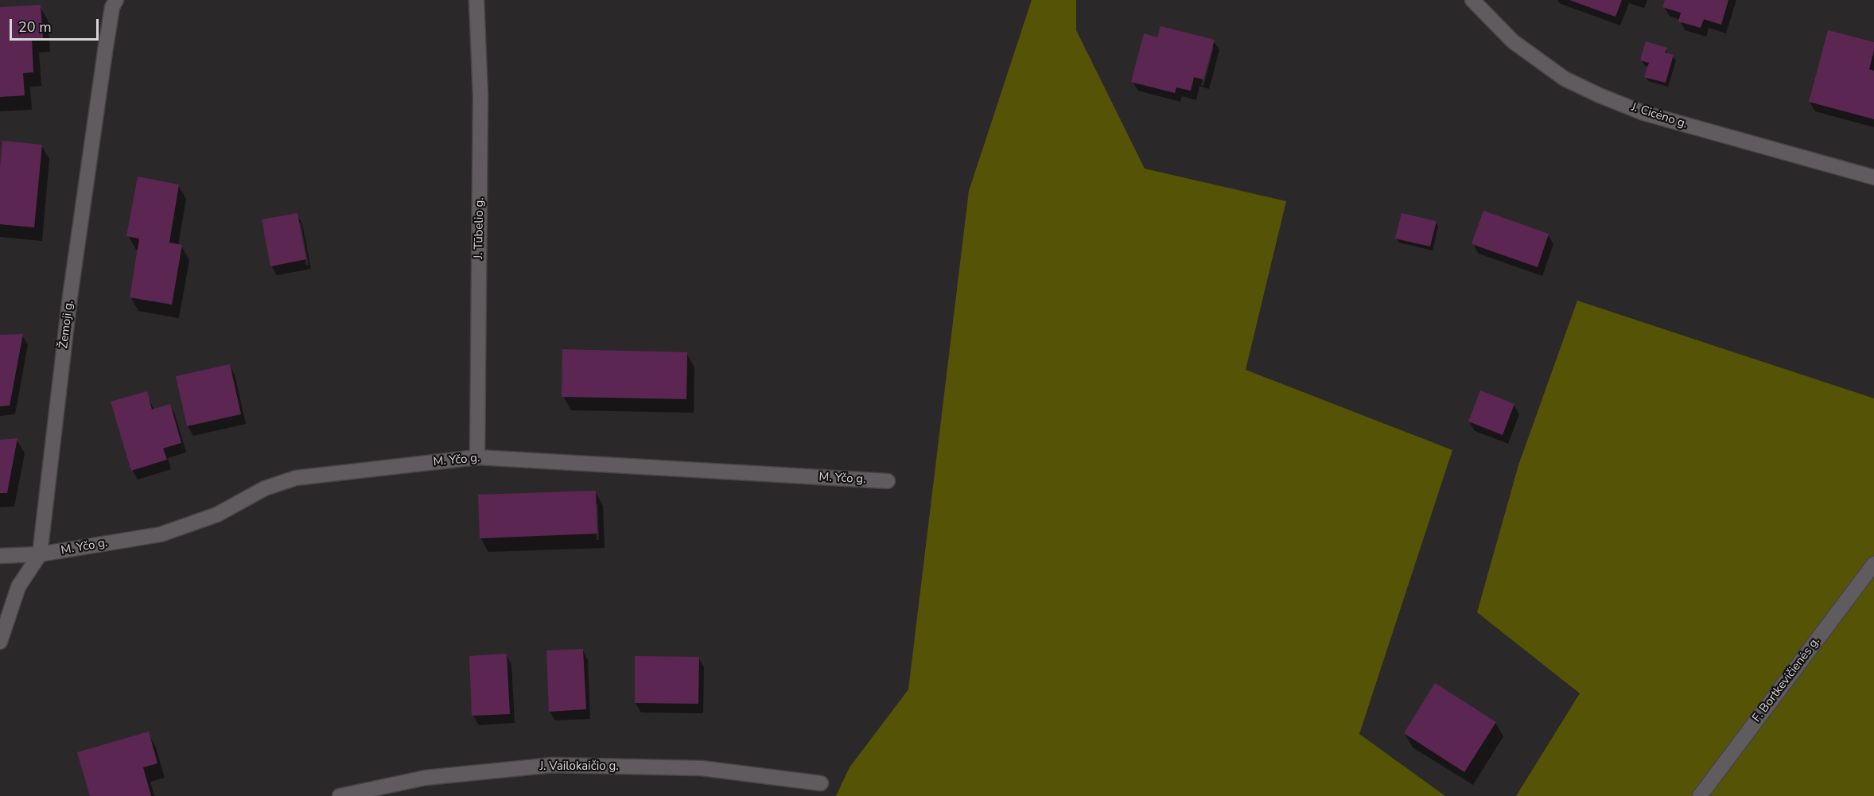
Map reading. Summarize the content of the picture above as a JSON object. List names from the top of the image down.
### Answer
{
  "streets": {
    "street": [
      "J. Cicėno g.",
      "J. Tūbelio g.",
      "Žemoji g.",
      "M. Yčo g.",
      "F. Bortkevičienės g.",
      "J. Vailokaičio g."
    ]
  },
  "crossings": [
    ["J. Tūbelio g.", "M. Yčo g."],
    ["Žemoji g.", "M. Yčo g."]
  ],
  "scale_bar": "20 m"
}
